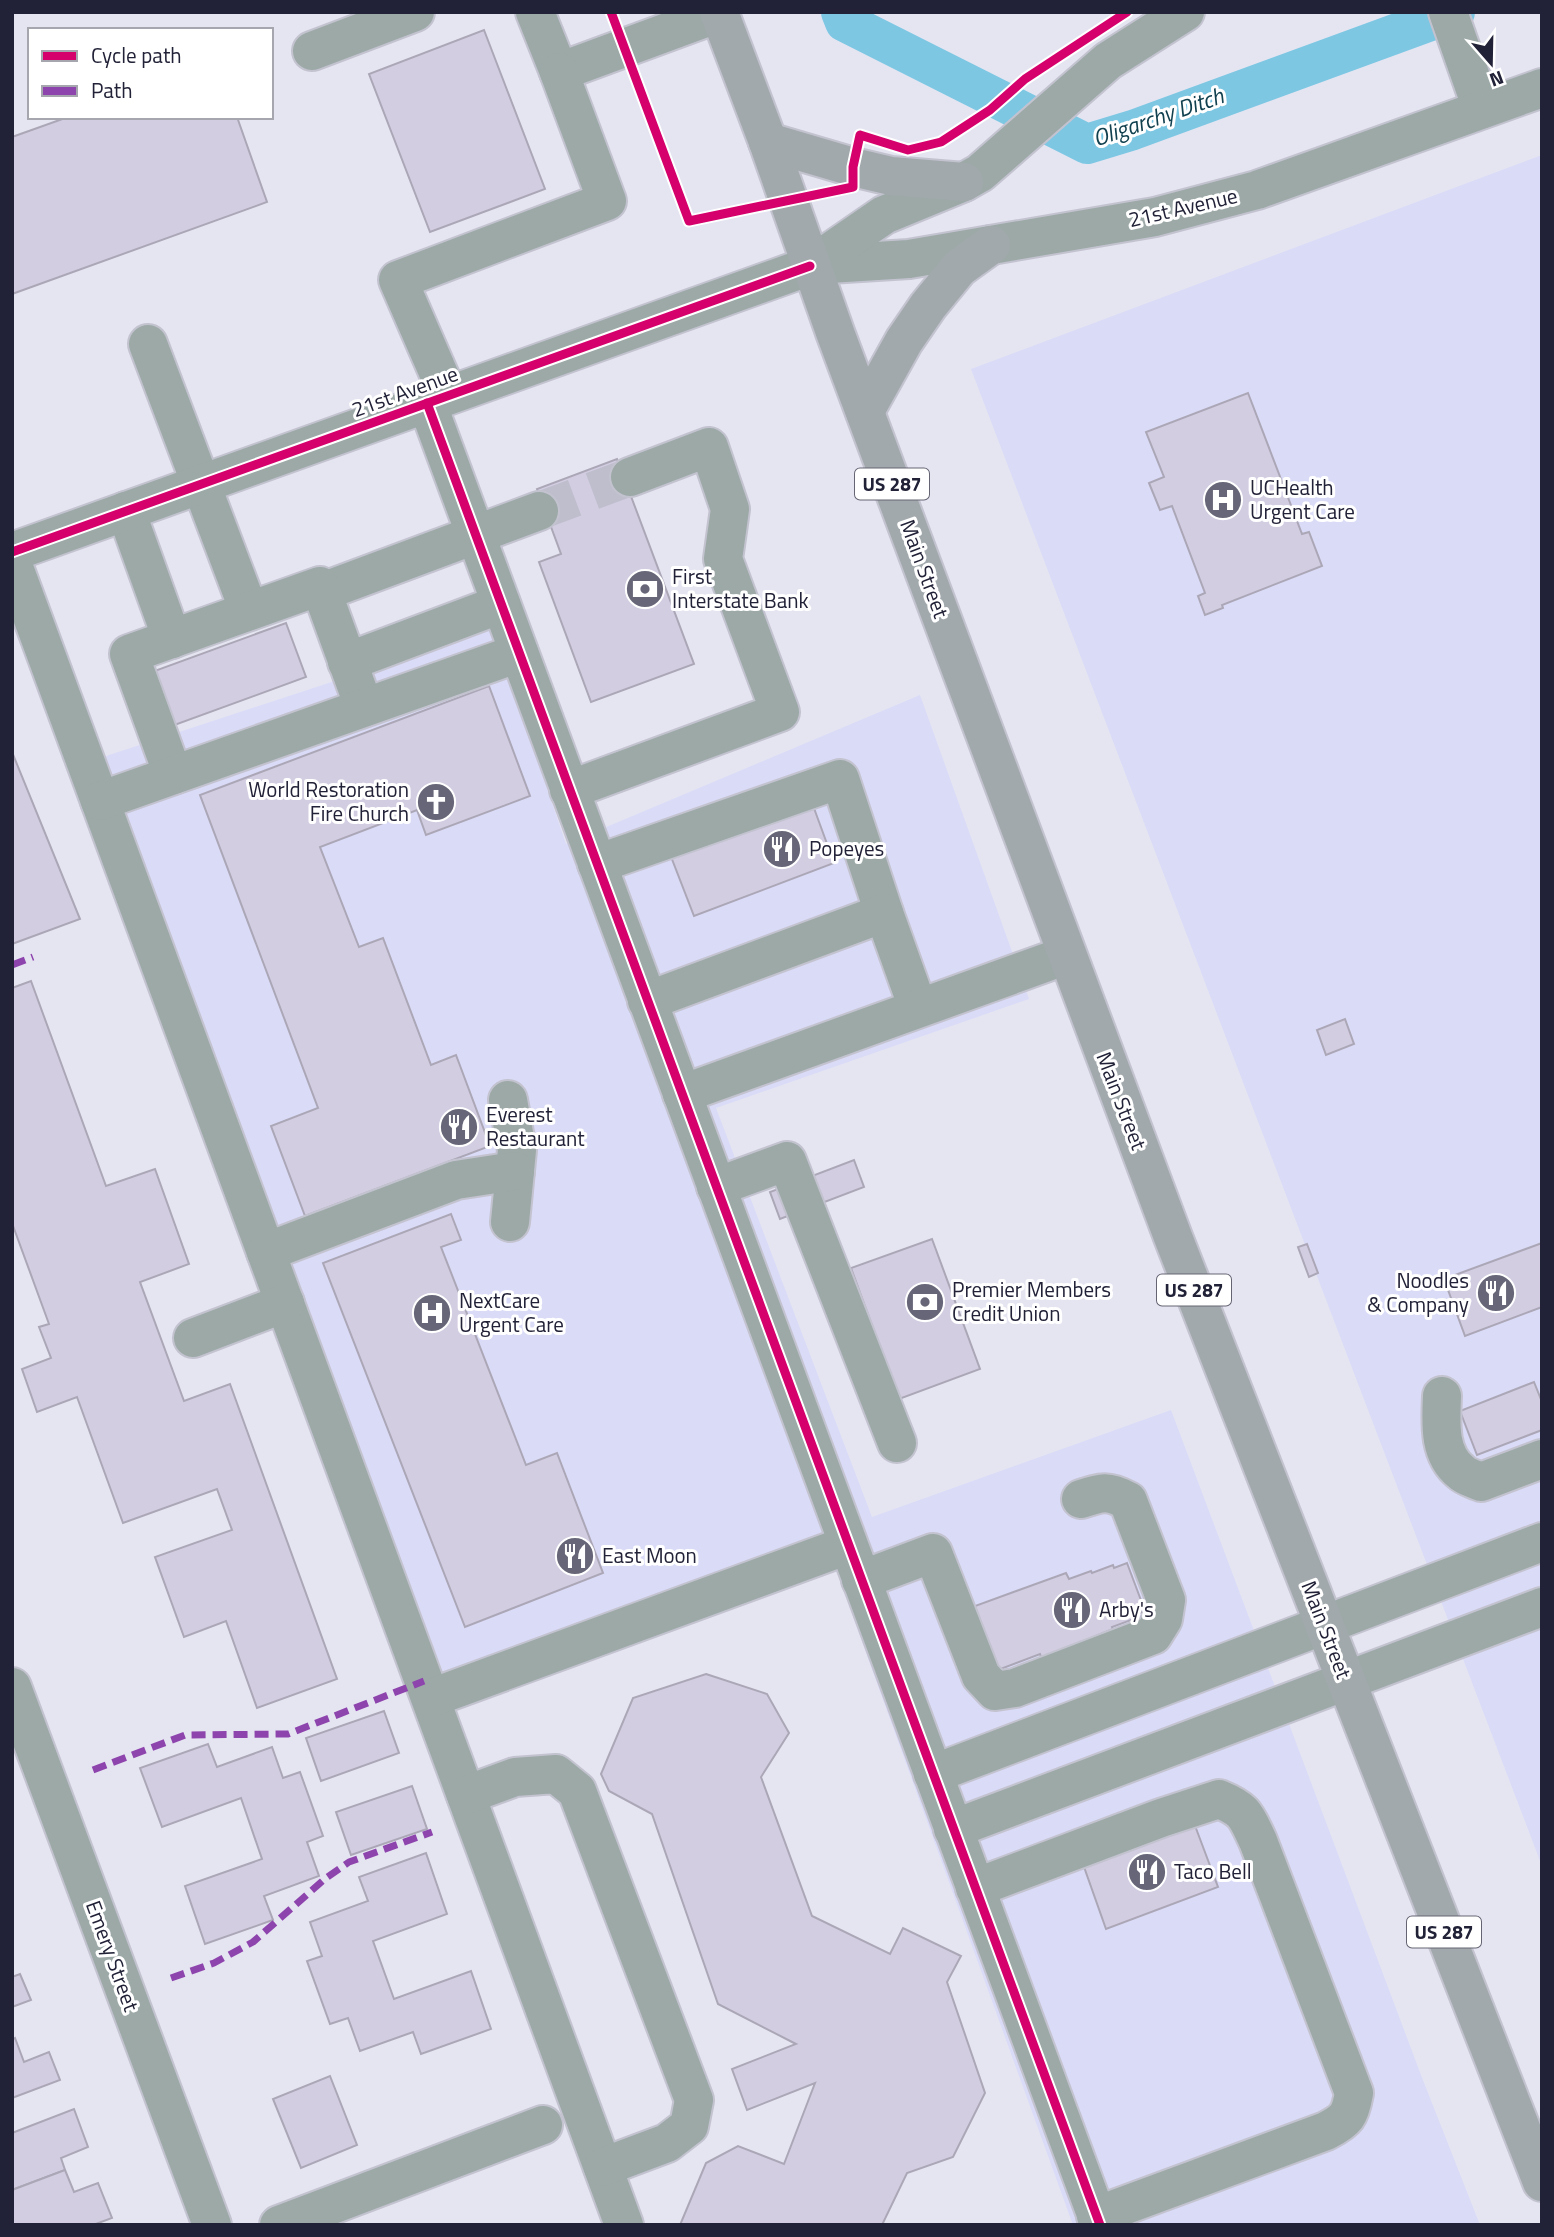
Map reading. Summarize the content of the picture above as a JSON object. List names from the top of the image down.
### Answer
{
  "streets": {
    "highway": ["US 287", "Main Street"],
    "street": ["21st Avenue", "Emery Street"]
  },
  "crossings": [
    ["21st Avenue", "Main Street"]
  ],
  "water": ["Oligarchy Ditch"],
  "places": {
    "hospital": ["UCHealth Urgent Care", "NextCare Urgent Care"],
    "bank": ["First Interstate Bank", "Premier Members Credit Union"],
    "church": ["World Restoration Fire Church"],
    "restaurant": [
      "Popeyes",
      "Everest Restaurant",
      "Noodles & Company",
      "East Moon",
      "Arby's",
      "Taco Bell"
    ]
  },
  "legend": ["Cycle path", "Path"],
  "north": "bottom"
}
